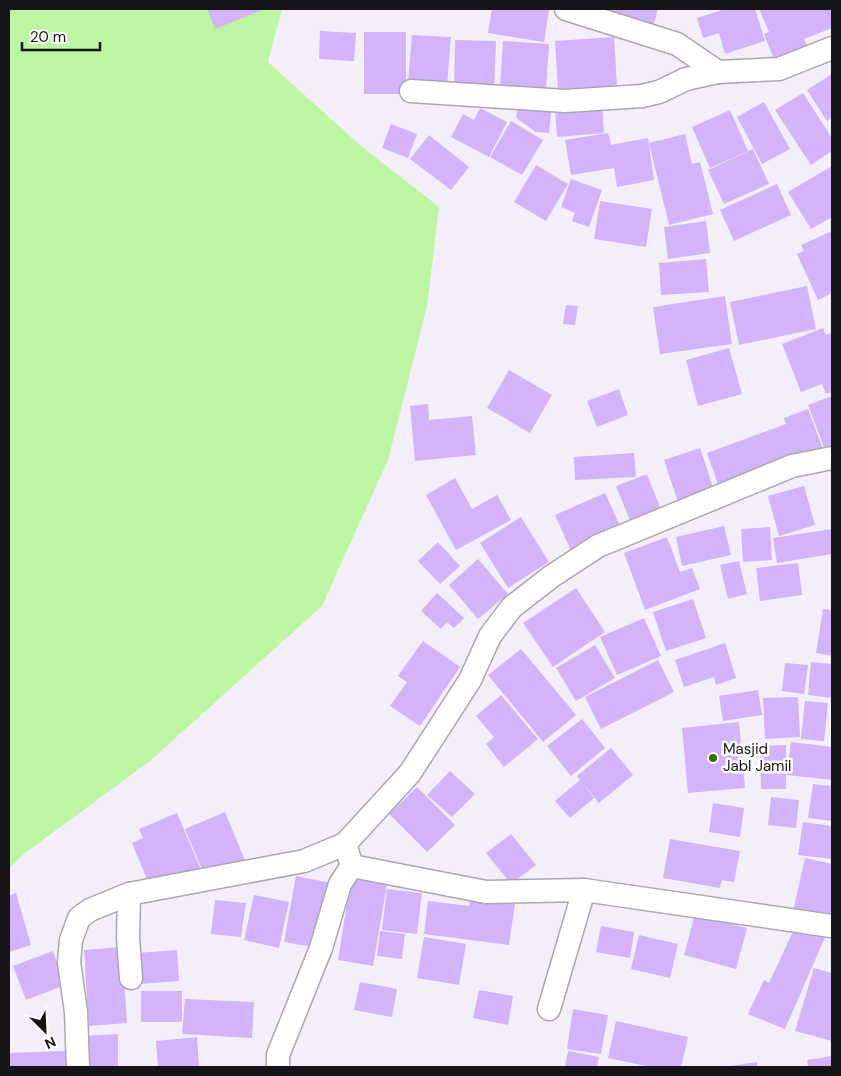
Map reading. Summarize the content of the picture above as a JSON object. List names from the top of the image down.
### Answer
{
  "places": ["Masjid Jabl Jamil"],
  "scale_bar": "20 m",
  "north": "bottom right"
}
